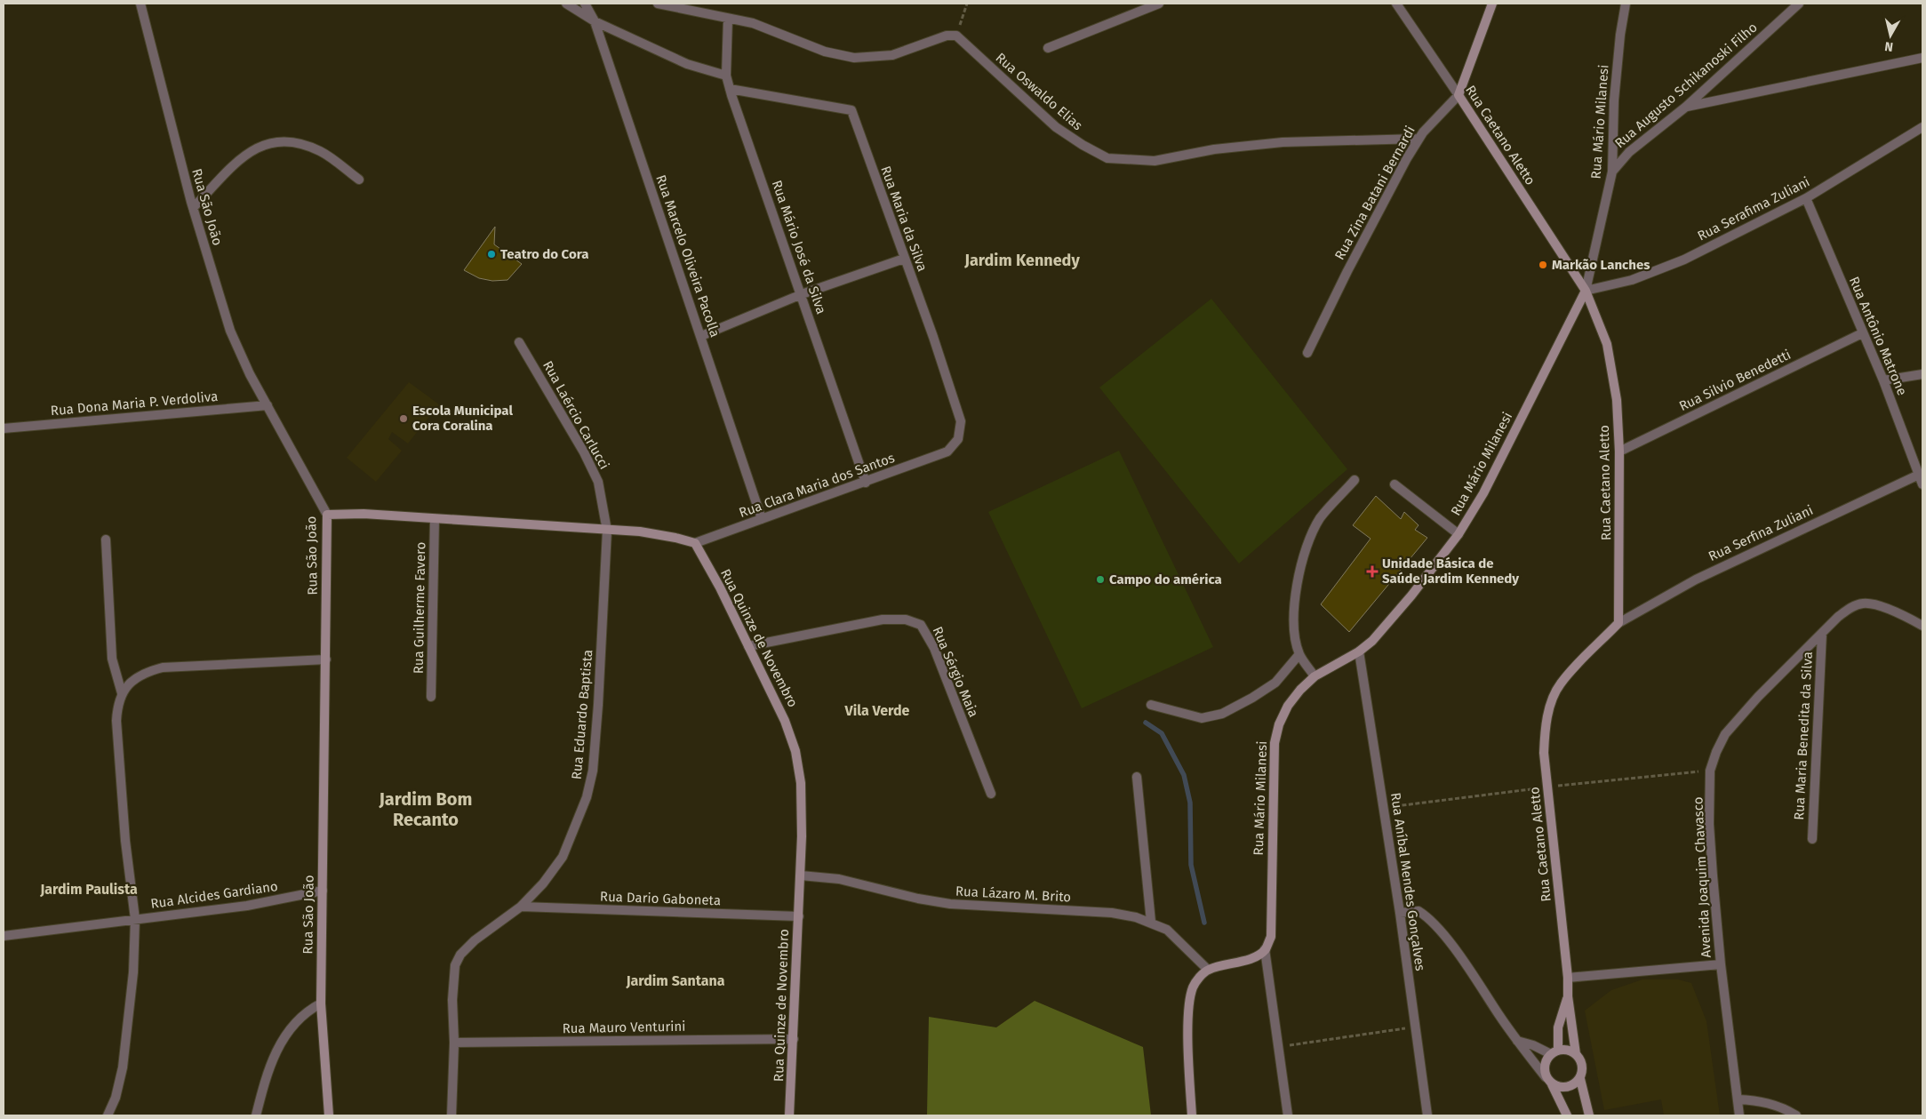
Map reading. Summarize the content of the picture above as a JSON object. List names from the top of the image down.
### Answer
{
  "streets": {
    "street": [
      "Rua Augusto Schikanoski Filho",
      "Rua Oswaldo Elias",
      "Rua Mário Milanesi",
      "Rua Caetano Aletto",
      "Rua Zina Batani Bernardi",
      "Rua São João",
      "Rua Serafima Zuliani",
      "Rua Maria da Silva",
      "Rua Mário José da Silva",
      "Rua Marcelo Oliveira Pacolla",
      "Rua Antônio Matrone",
      "Rua Silvio Benedetti",
      "Rua Dona Maria P. Verdoliva",
      "Rua Laércio Carlucci",
      "Rua Clara Maria dos Santos",
      "Rua Serfina Zuliani",
      "Rua Guilherme Favero",
      "Rua Quinze de Novembro",
      "Rua Sérgio Maia",
      "Rua Eduardo Baptista",
      "Rua Maria Benedita da Silva",
      "Avenida Joaquim Chavasco",
      "Rua Aníbal Mendes Gonçalves",
      "Rua Lázaro M. Brito",
      "Rua Alcides Gardiano",
      "Rua Dario Gaboneta",
      "Rua Mauro Venturini"
    ]
  },
  "crossings": [
    ["Rua Augusto Schikanoski Filho", "Rua Mário Milanesi"],
    ["Rua Oswaldo Elias", "Rua Zina Batani Bernardi"],
    ["Rua Mário Milanesi", "Rua Caetano Aletto"],
    ["Rua Mário Milanesi", "Rua Serafima Zuliani"],
    ["Rua Mário Milanesi", "Rua Aníbal Mendes Gonçalves"],
    ["Rua Caetano Aletto", "Rua Zina Batani Bernardi"],
    ["Rua Caetano Aletto", "Rua Serafima Zuliani"],
    ["Rua Caetano Aletto", "Rua Silvio Benedetti"],
    ["Rua Caetano Aletto", "Rua Serfina Zuliani"],
    ["Rua São João", "Rua Dona Maria P. Verdoliva"],
    ["Rua São João", "Rua Alcides Gardiano"],
    ["Rua Serafima Zuliani", "Rua Antônio Matrone"],
    ["Rua Maria da Silva", "Rua Mário José da Silva"],
    ["Rua Maria da Silva", "Rua Clara Maria dos Santos"],
    ["Rua Mário José da Silva", "Rua Clara Maria dos Santos"],
    ["Rua Marcelo Oliveira Pacolla", "Rua Clara Maria dos Santos"],
    ["Rua Antônio Matrone", "Rua Silvio Benedetti"],
    ["Rua Antônio Matrone", "Rua Serfina Zuliani"],
    ["Rua Laércio Carlucci", "Rua Eduardo Baptista"],
    ["Rua Clara Maria dos Santos", "Rua Quinze de Novembro"],
    ["Rua Quinze de Novembro", "Rua Sérgio Maia"],
    ["Rua Quinze de Novembro", "Rua Lázaro M. Brito"],
    ["Rua Quinze de Novembro", "Rua Dario Gaboneta"],
    ["Rua Quinze de Novembro", "Rua Mauro Venturini"],
    ["Rua Eduardo Baptista", "Rua Dario Gaboneta"],
    ["Rua Eduardo Baptista", "Rua Mauro Venturini"],
    ["Rua Maria Benedita da Silva", "Avenida Joaquim Chavasco"]
  ],
  "districts": [
    "Jardim Kennedy",
    "Vila Verde",
    "Jardim Bom Recanto",
    "Jardim Paulista",
    "Jardim Santana"
  ],
  "places": {
    "other": [
      "Teatro do Cora",
      "Markão Lanches",
      "Escola Municipal Cora Coralina",
      "Campo do américa"
    ],
    "health": ["Unidade Básica de Saúde Jardim Kennedy"]
  },
  "north": "bottom"
}
